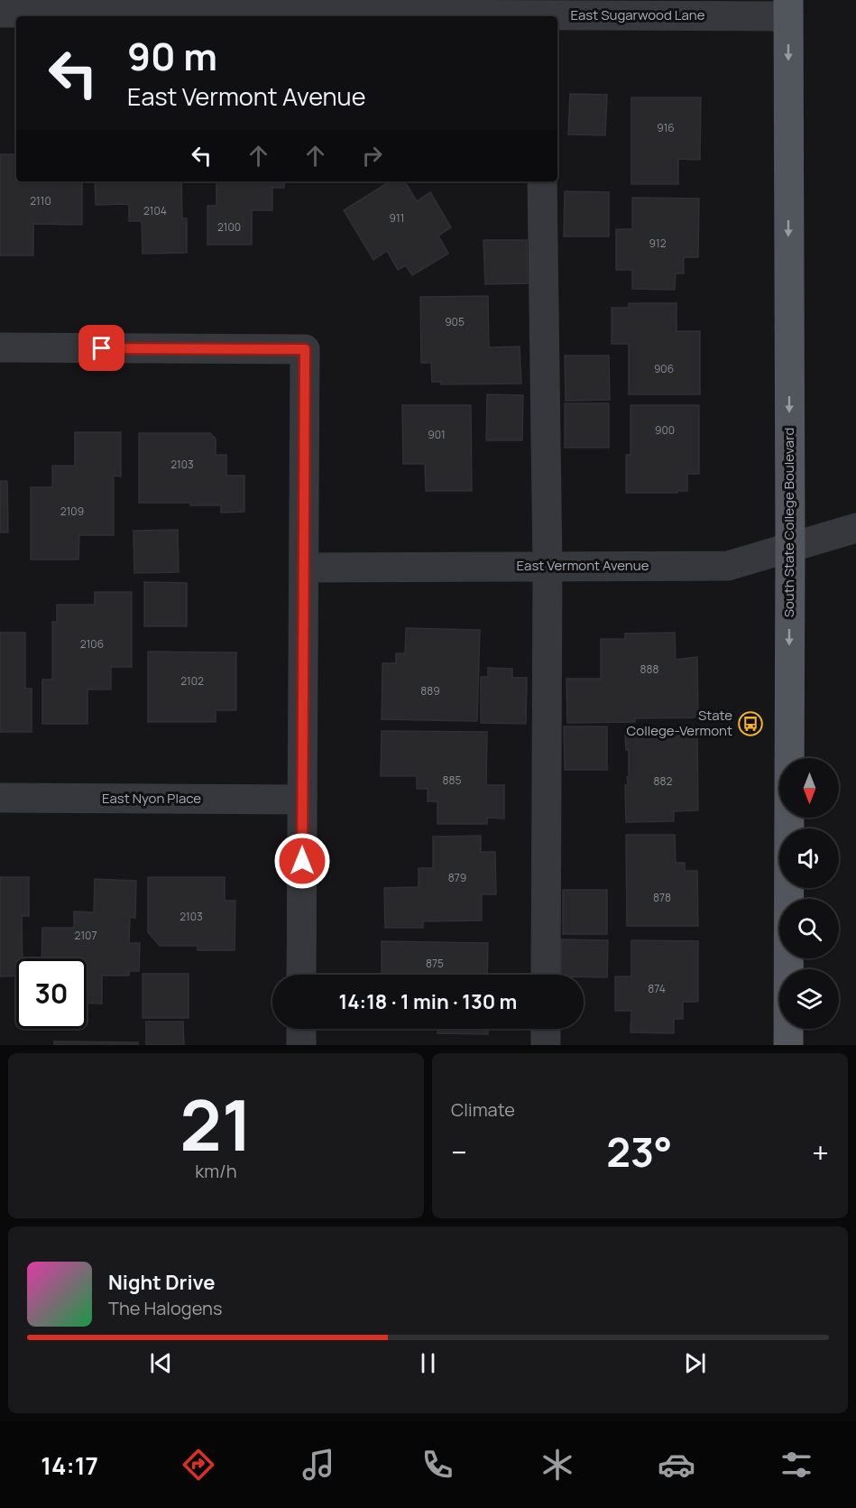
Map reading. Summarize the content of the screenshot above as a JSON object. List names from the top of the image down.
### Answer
{
  "streets": {
    "main road": ["South State College Boulevard"],
    "street": ["East Sugarwood Lane", "East Vermont Avenue", "East Nyon Place"]
  },
  "crossings": [
    ["East Sugarwood Lane", "South State College Boulevard"],
    ["South State College Boulevard", "East Vermont Avenue"]
  ],
  "one_way": ["South State College Boulevard"],
  "places": {
    "bus stop": ["State College-Vermont"]
  },
  "house_numbers": [
    "916",
    "2110",
    "2104",
    "911",
    "2100",
    "912",
    "905",
    "906",
    "900",
    "901",
    "2103",
    "2109",
    "2106",
    "888",
    "2102",
    "889",
    "885",
    "882",
    "879",
    "878",
    "2103",
    "2107",
    "875",
    "874"
  ],
  "north": "bottom",
  "page": {
    "turn": ["90 m", "East Vermont Avenue"],
    "limit": "30",
    "trip": "14:18 · 1 min · 130 m",
    "tile": [
      ["21", "km/h"],
      "Climate"
    ],
    "heat": ["−", "23°", "+"],
    "song": ["Night Drive", "The Halogens"],
    "tabs": "14:17"
  }
}
